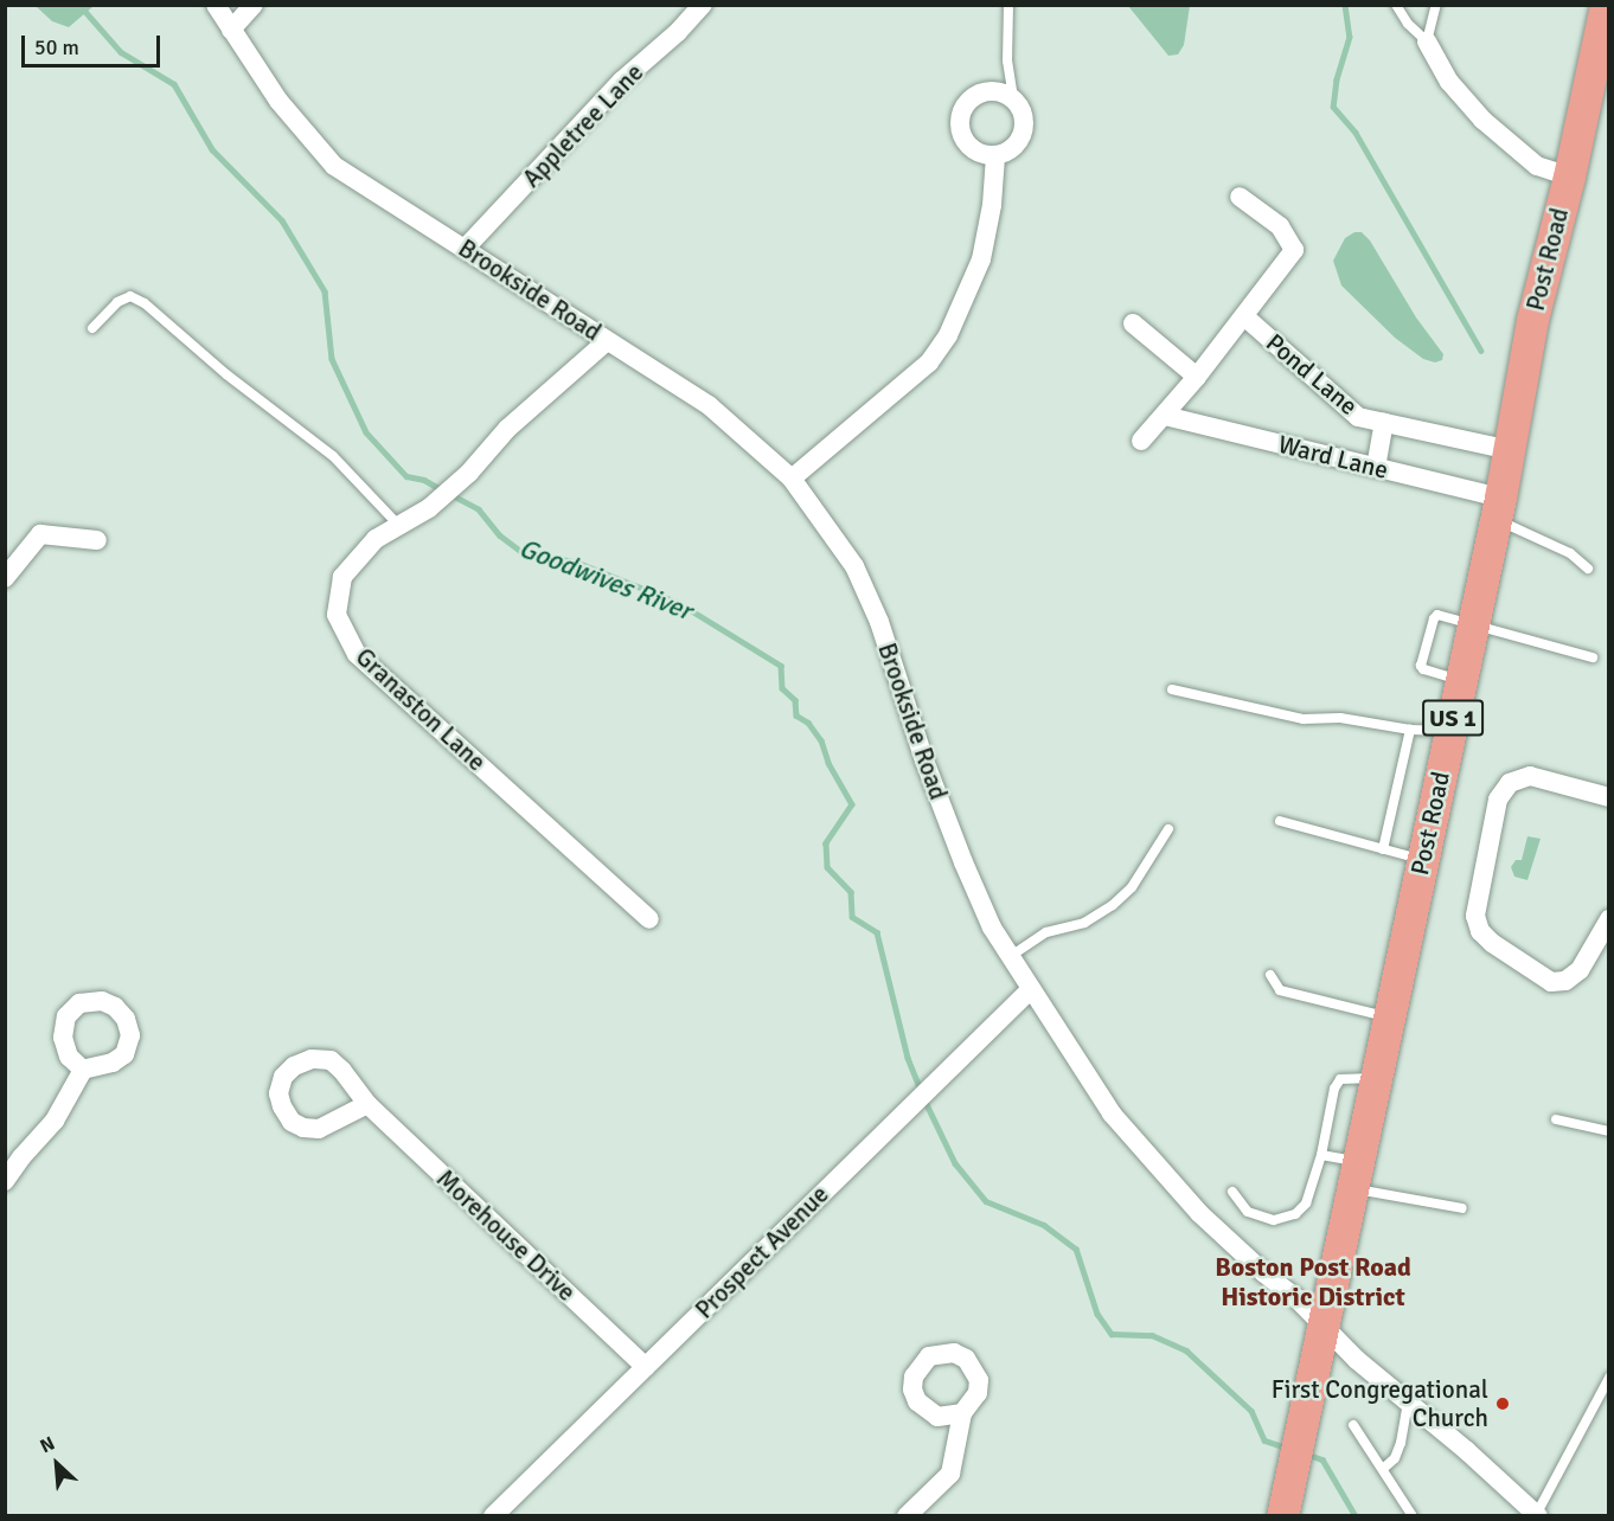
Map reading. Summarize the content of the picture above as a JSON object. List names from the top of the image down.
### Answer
{
  "streets": {
    "main road": ["Post Road", "US 1"],
    "street": [
      "Appletree Lane",
      "Brookside Road",
      "Pond Lane",
      "Ward Lane",
      "Granaston Lane",
      "Morehouse Drive",
      "Prospect Avenue"
    ]
  },
  "crossings": [
    ["Appletree Lane", "Brookside Road"],
    ["Post Road", "Brookside Road"],
    ["Post Road", "Pond Lane"],
    ["Post Road", "Ward Lane"],
    ["Brookside Road", "Granaston Lane"],
    ["Brookside Road", "Prospect Avenue"],
    ["Pond Lane", "Ward Lane"],
    ["Morehouse Drive", "Prospect Avenue"]
  ],
  "districts": ["Boston Post Road Historic District"],
  "water": ["Goodwives River"],
  "places": ["First Congregational Church"],
  "scale_bar": "50 m",
  "north": "top left"
}
